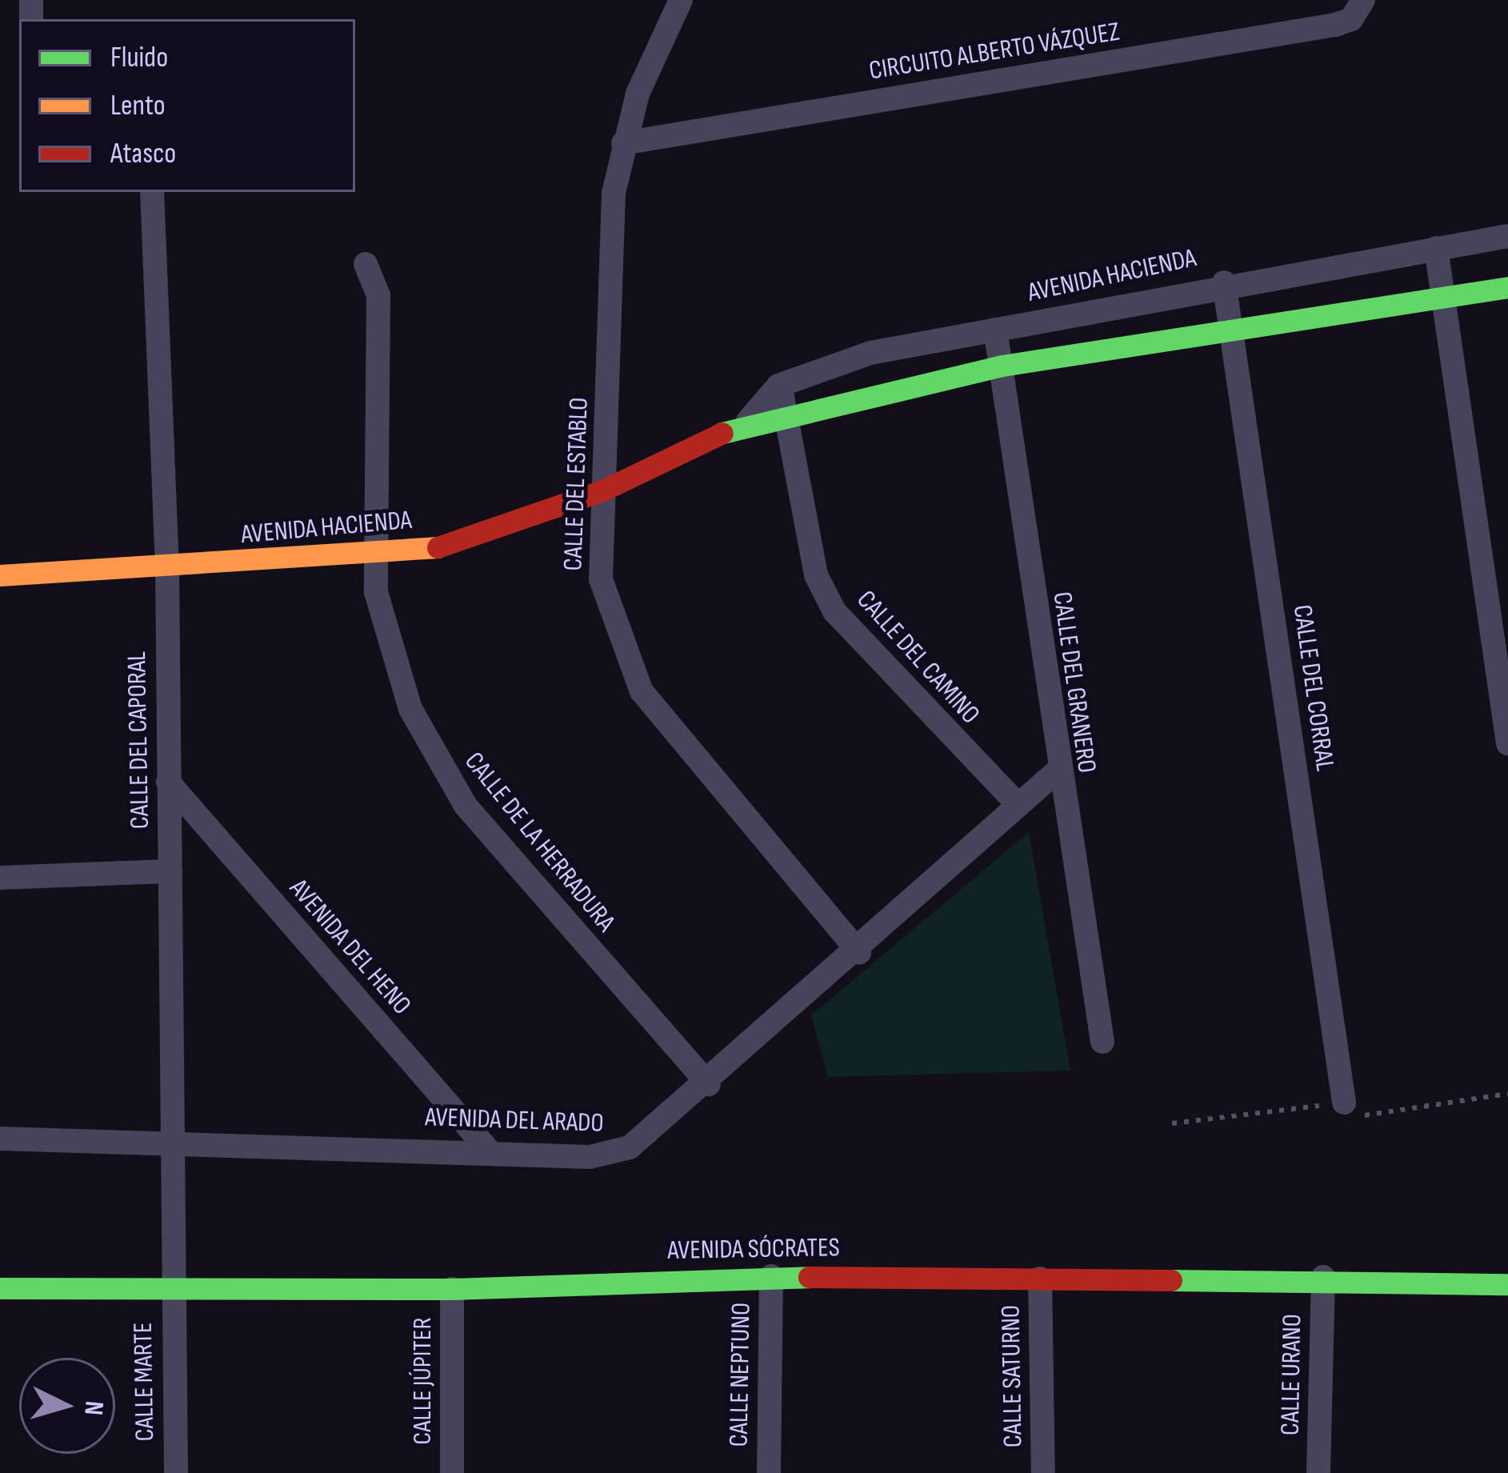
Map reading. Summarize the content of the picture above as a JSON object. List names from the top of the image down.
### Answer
{
  "streets": {
    "street": [
      "CIRCUITO ALBERTO VÁZQUEZ",
      "AVENIDA HACIENDA",
      "CALLE DEL ESTABLO",
      "CALLE DEL CAMINO",
      "CALLE DEL GRANERO",
      "CALLE DEL CORRAL",
      "CALLE DEL CAPORAL",
      "CALLE DE LA HERRADURA",
      "AVENIDA DEL HENO",
      "AVENIDA DEL ARADO",
      "AVENIDA SÓCRATES",
      "CALLE NEPTUNO",
      "CALLE URANO",
      "CALLE SATURNO",
      "CALLE JÚPITER",
      "CALLE MARTE"
    ]
  },
  "crossings": [
    ["CIRCUITO ALBERTO VÁZQUEZ", "CALLE DEL ESTABLO"],
    ["AVENIDA HACIENDA", "CALLE DEL ESTABLO"],
    ["AVENIDA HACIENDA", "CALLE DEL CAMINO"],
    ["AVENIDA HACIENDA", "CALLE DEL GRANERO"],
    ["AVENIDA HACIENDA", "CALLE DEL CORRAL"],
    ["AVENIDA HACIENDA", "CALLE DEL CAPORAL"],
    ["AVENIDA HACIENDA", "CALLE DE LA HERRADURA"],
    ["CALLE DEL ESTABLO", "AVENIDA DEL ARADO"],
    ["CALLE DEL CAMINO", "AVENIDA DEL ARADO"],
    ["CALLE DEL GRANERO", "AVENIDA DEL ARADO"],
    ["CALLE DEL CAPORAL", "AVENIDA DEL HENO"],
    ["CALLE DEL CAPORAL", "AVENIDA DEL ARADO"],
    ["CALLE DEL CAPORAL", "AVENIDA SÓCRATES"],
    ["CALLE DEL CAPORAL", "CALLE MARTE"],
    ["CALLE DE LA HERRADURA", "AVENIDA DEL ARADO"],
    ["AVENIDA DEL HENO", "AVENIDA DEL ARADO"],
    ["AVENIDA SÓCRATES", "CALLE NEPTUNO"],
    ["AVENIDA SÓCRATES", "CALLE URANO"],
    ["AVENIDA SÓCRATES", "CALLE SATURNO"],
    ["AVENIDA SÓCRATES", "CALLE JÚPITER"],
    ["AVENIDA SÓCRATES", "CALLE MARTE"]
  ],
  "legend": ["Fluido", "Lento", "Atasco"],
  "north": "right"
}
